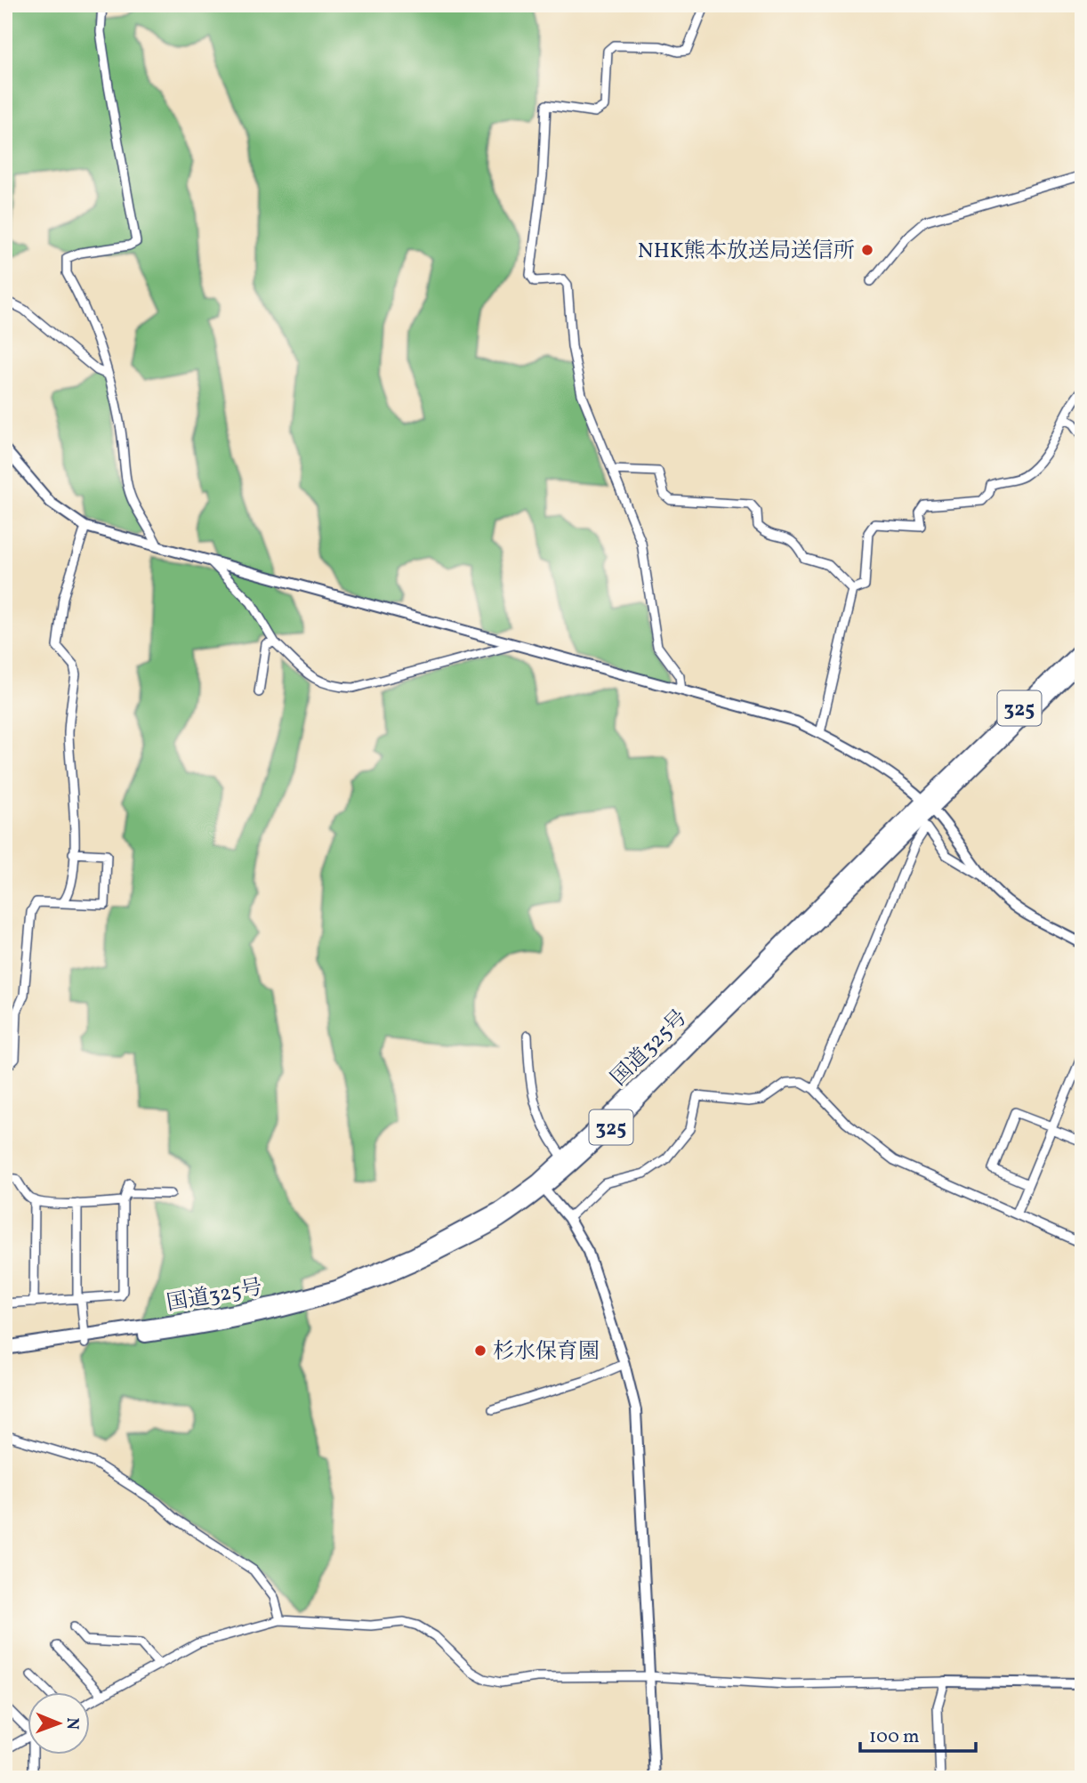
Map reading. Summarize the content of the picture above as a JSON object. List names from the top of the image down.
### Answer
{
  "streets": {
    "highway": ["325", "国道325号"]
  },
  "places": ["NHK熊本放送局送信所", "杉水保育園"],
  "scale_bar": "100 m",
  "north": "right"
}
